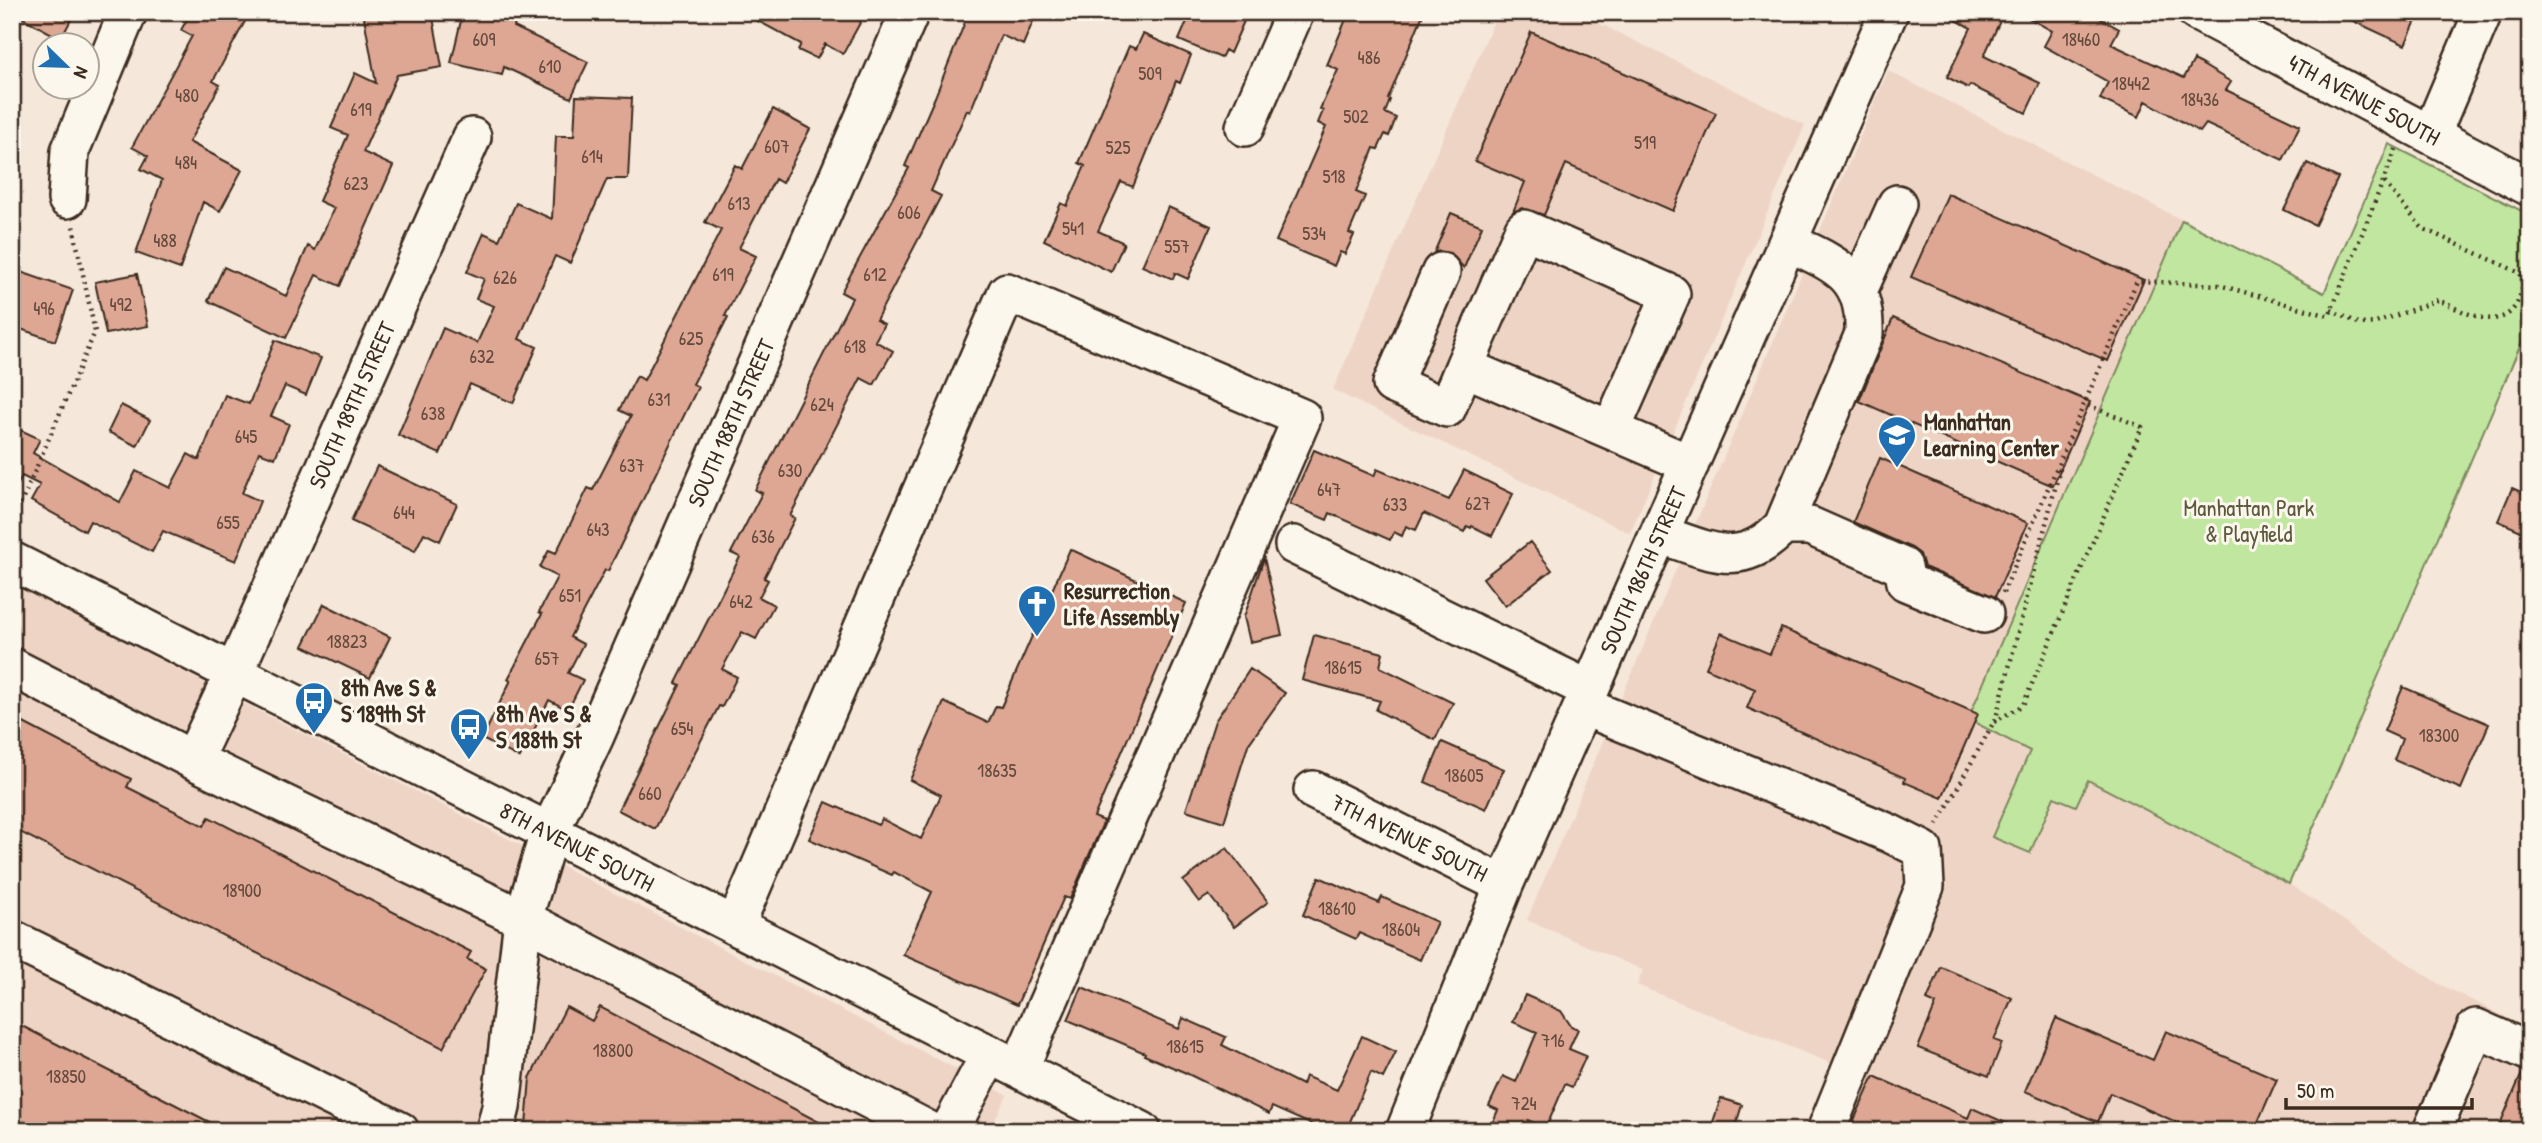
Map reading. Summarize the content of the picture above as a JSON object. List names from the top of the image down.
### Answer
{
  "streets": {
    "street": [
      "4TH AVENUE SOUTH",
      "SOUTH 189TH STREET",
      "SOUTH 188TH STREET",
      "SOUTH 186TH STREET",
      "7TH AVENUE SOUTH",
      "8TH AVENUE SOUTH"
    ]
  },
  "crossings": [
    ["SOUTH 189TH STREET", "8TH AVENUE SOUTH"],
    ["SOUTH 188TH STREET", "8TH AVENUE SOUTH"],
    ["SOUTH 186TH STREET", "7TH AVENUE SOUTH"]
  ],
  "parks": ["Manhattan Park & Playfield"],
  "places": {
    "school or university": ["Manhattan Learning Center"],
    "church": ["Resurrection Life Assembly"],
    "bus stop": ["8th Ave S & S 189th St", "8th Ave S & S 188th St"]
  },
  "house_numbers": [
    "609",
    "18460",
    "486",
    "610",
    "509",
    "18442",
    "480",
    "18436",
    "619",
    "502",
    "519",
    "607",
    "525",
    "614",
    "484",
    "518",
    "623",
    "613",
    "606",
    "541",
    "534",
    "488",
    "557",
    "619",
    "612",
    "626",
    "492",
    "496",
    "625",
    "618",
    "632",
    "631",
    "624",
    "638",
    "645",
    "637",
    "630",
    "647",
    "627",
    "633",
    "644",
    "655",
    "643",
    "636",
    "651",
    "642",
    "18823",
    "657",
    "18615",
    "654",
    "18300",
    "18635",
    "18605",
    "660",
    "18900",
    "18610",
    "18604",
    "716",
    "18615",
    "18800",
    "18850",
    "724"
  ],
  "scale_bar": "50 m",
  "north": "bottom right"
}
